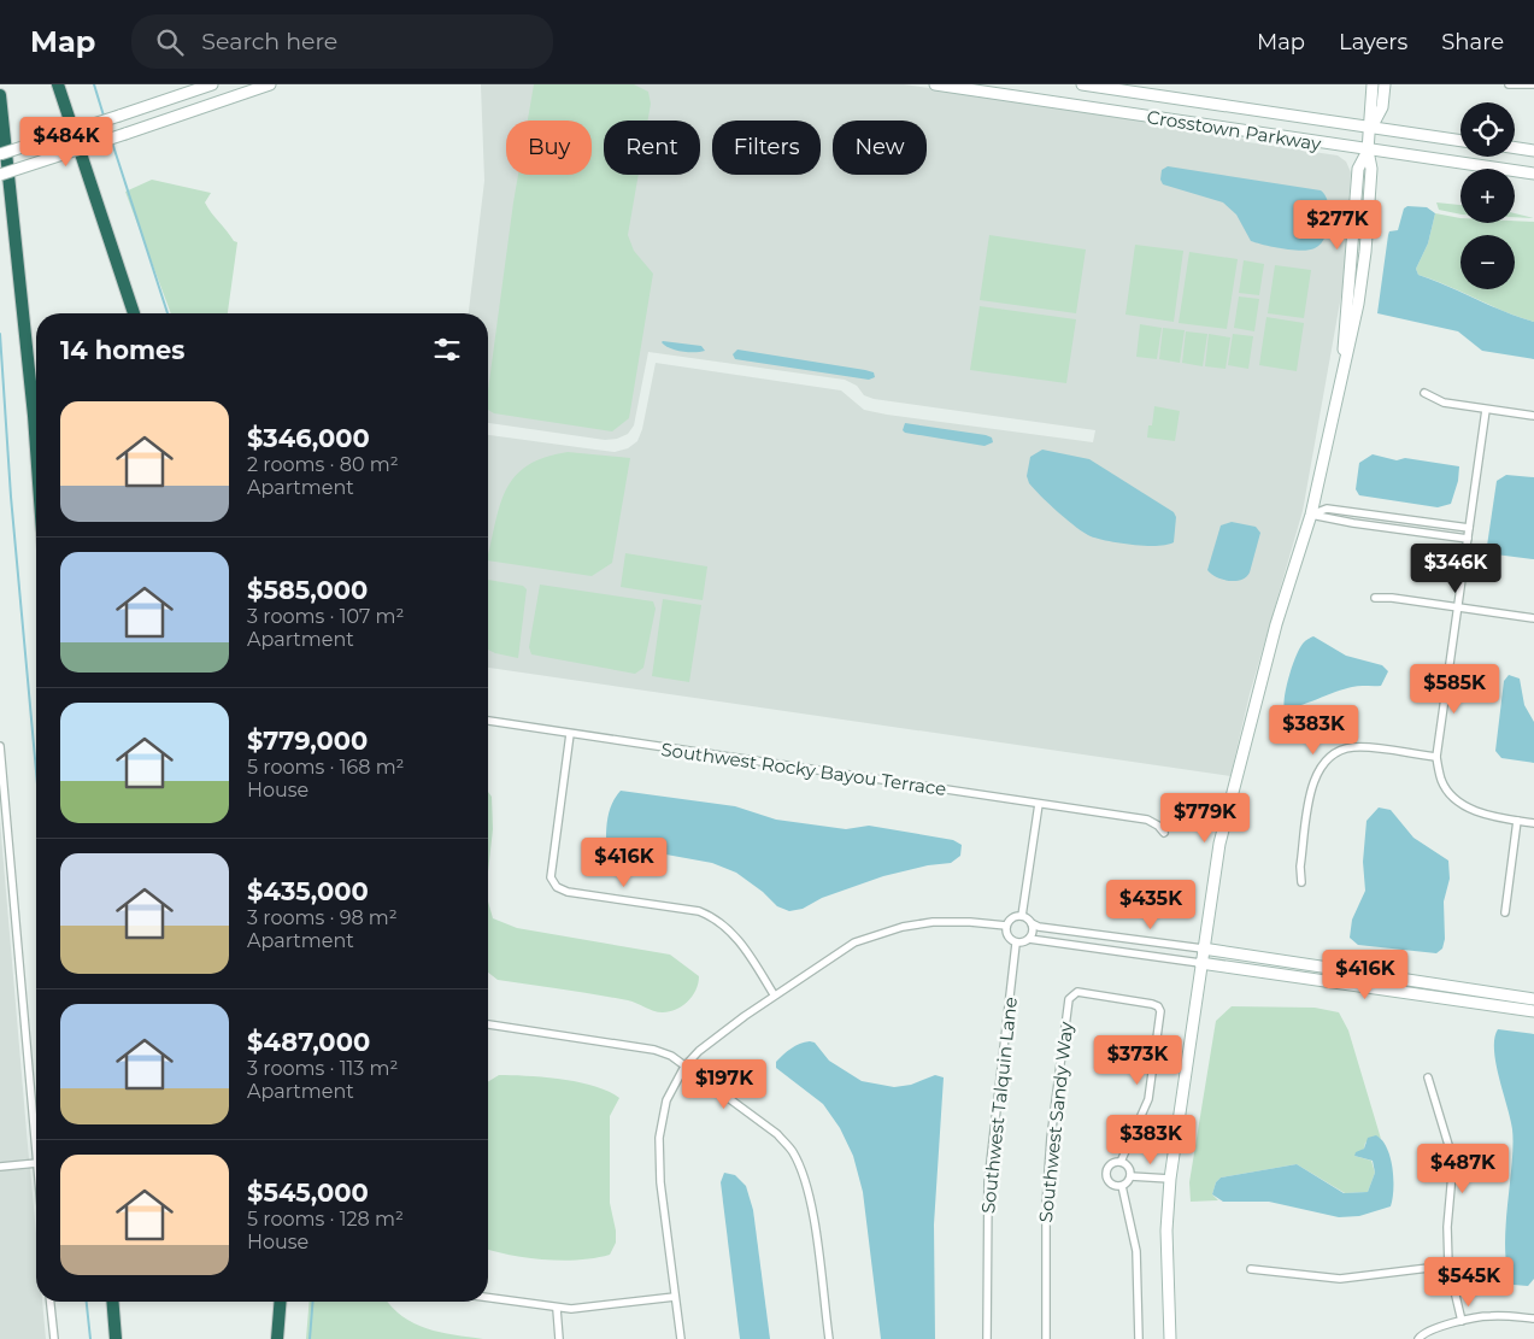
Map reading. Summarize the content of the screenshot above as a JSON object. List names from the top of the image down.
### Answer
{
  "streets": {
    "street": [
      "Crosstown Parkway",
      "Southwest Rocky Bayou Terrace",
      "Southwest Talquin Lane",
      "Southwest Sandy Way"
    ]
  },
  "page": {
    "header": "Map",
    "search": "Search here",
    "nav": ["Map", "Layers", "Share"],
    "map_buttons": ["+", "−"],
    "price": [
      "$484K",
      "$277K",
      "$346K",
      "$585K",
      "$383K",
      "$779K",
      "$416K",
      "$435K",
      "$416K",
      "$373K",
      "$197K",
      "$383K",
      "$487K",
      "$545K"
    ],
    "chip": [
      "Buy",
      "Rent",
      "Filters",
      "New"
    ],
    "heading": "14 homes",
    "list": [
      {
        "name": "$346,000",
        "note": "2 rooms · 80 m² · Apartment"
      },
      {
        "name": "$585,000",
        "note": "3 rooms · 107 m² · Apartment"
      },
      {
        "name": "$779,000",
        "note": "5 rooms · 168 m² · House"
      },
      {
        "name": "$435,000",
        "note": "3 rooms · 98 m² · Apartment"
      },
      {
        "name": "$487,000",
        "note": "3 rooms · 113 m² · Apartment"
      },
      {
        "name": "$545,000",
        "note": "5 rooms · 128 m² · House"
      }
    ]
  }
}
